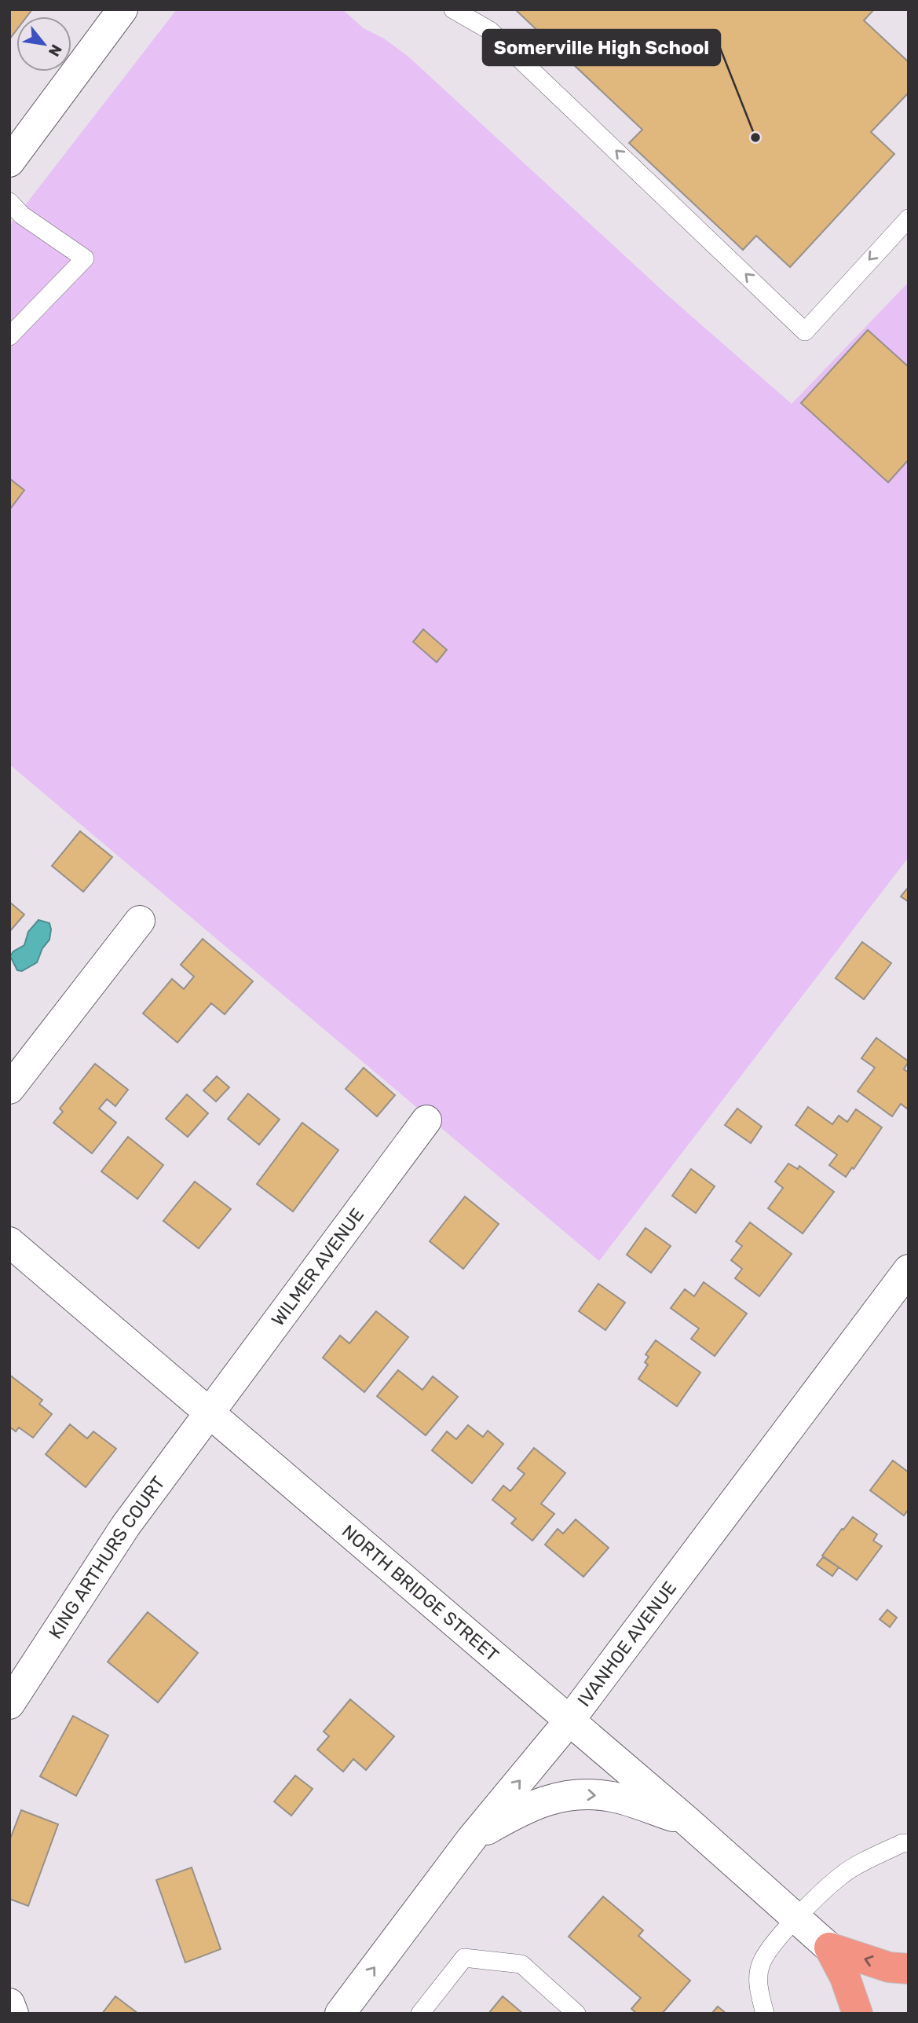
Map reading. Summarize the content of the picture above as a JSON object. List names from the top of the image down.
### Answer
{
  "streets": {
    "street": [
      "WILMER AVENUE",
      "KING ARTHURS COURT",
      "NORTH BRIDGE STREET",
      "IVANHOE AVENUE"
    ]
  },
  "crossings": [
    ["WILMER AVENUE", "KING ARTHURS COURT"],
    ["WILMER AVENUE", "NORTH BRIDGE STREET"],
    ["KING ARTHURS COURT", "NORTH BRIDGE STREET"],
    ["NORTH BRIDGE STREET", "IVANHOE AVENUE"]
  ],
  "one_way": ["IVANHOE AVENUE"],
  "places": ["Somerville High School"],
  "north": "bottom right"
}
